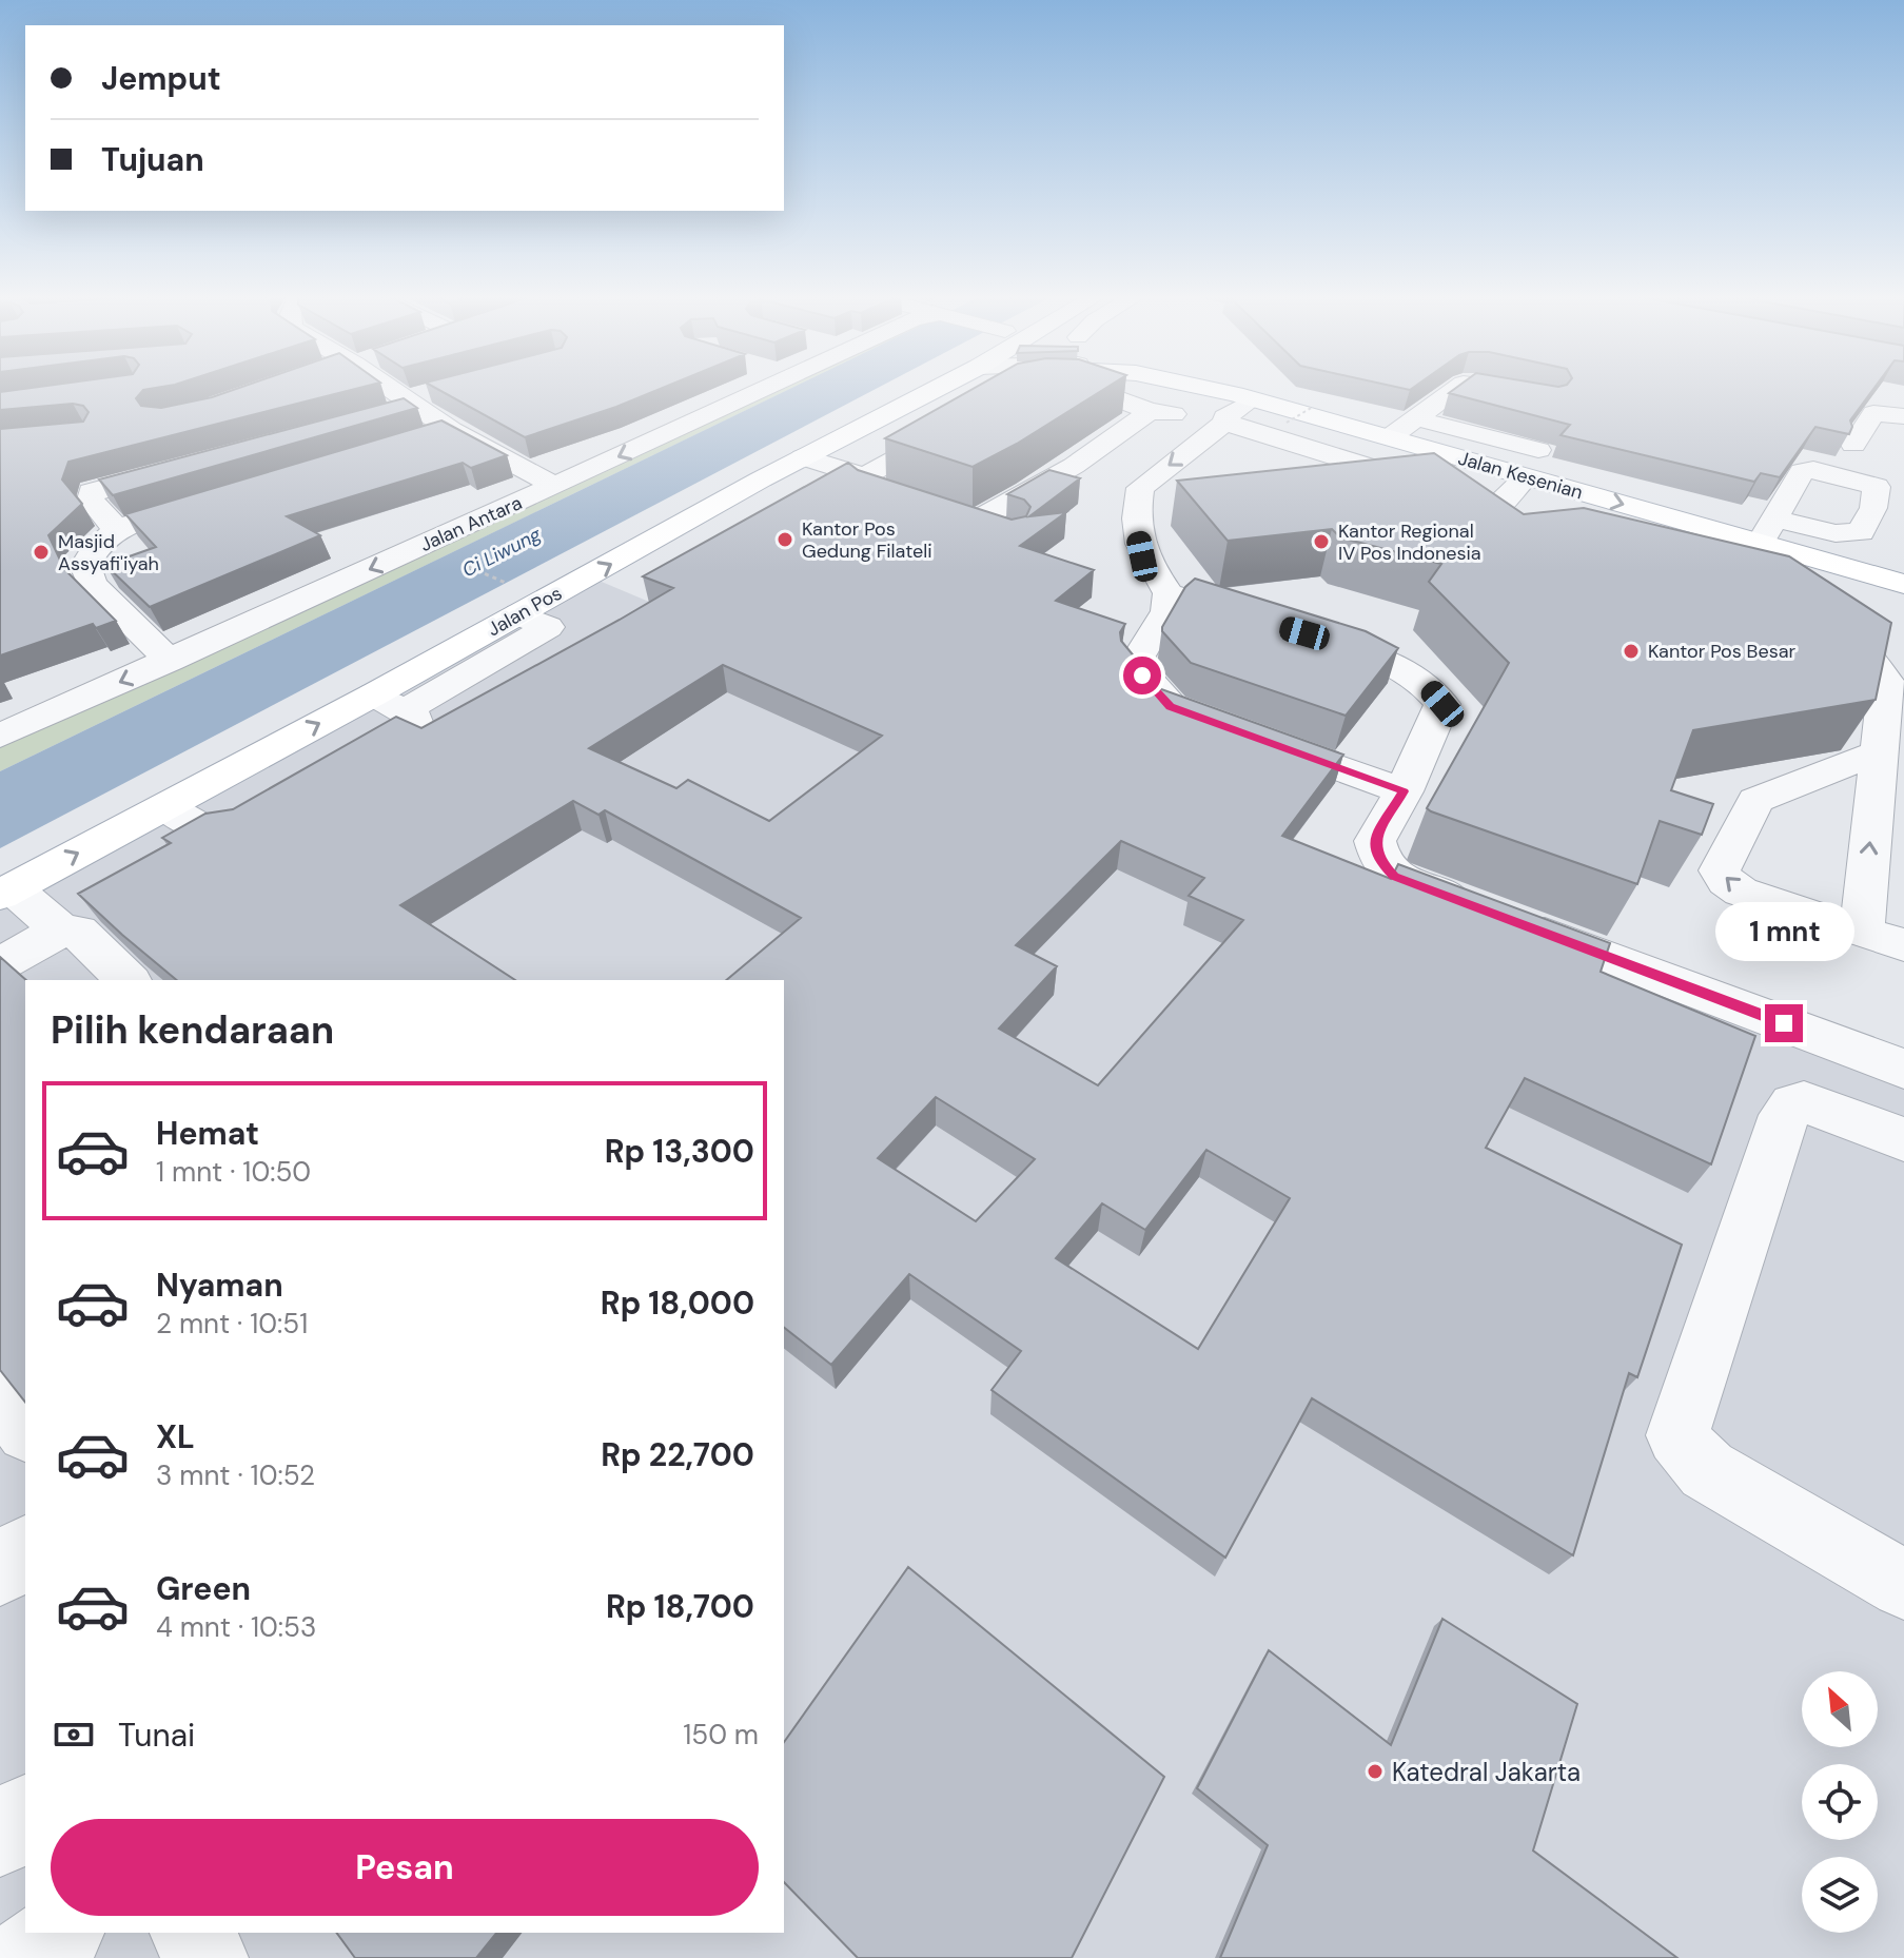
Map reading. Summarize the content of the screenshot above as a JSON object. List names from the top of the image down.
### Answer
{
  "streets": {
    "main road": ["Jalan Kesenian", "Jalan Pos"],
    "street": ["Jalan Antara"]
  },
  "one_way": ["Jalan Kesenian", "Jalan Antara", "Jalan Pos"],
  "water": ["Ci Liwung"],
  "places": [
    "Kantor Pos Gedung Filateli",
    "Kantor Regional IV Pos Indonesia",
    "Masjid Assyafi'iyah",
    "Kantor Pos Besar",
    "Katedral Jakarta"
  ],
  "north": "top left",
  "page": {
    "banner": ["Jemput", "Tujuan"],
    "bubble": "1 mnt",
    "heading": "Pilih kendaraan",
    "list": [
      {
        "name": "Hemat",
        "note": "1 mnt · 10:50",
        "value": "Rp 13,300"
      },
      {
        "name": "Nyaman",
        "note": "2 mnt · 10:51",
        "value": "Rp 18,000"
      },
      {
        "name": "XL",
        "note": "3 mnt · 10:52",
        "value": "Rp 22,700"
      },
      {
        "name": "Green",
        "note": "4 mnt · 10:53",
        "value": "Rp 18,700"
      }
    ],
    "pay": ["Tunai", "150 m"],
    "buttons": "Pesan"
  }
}
